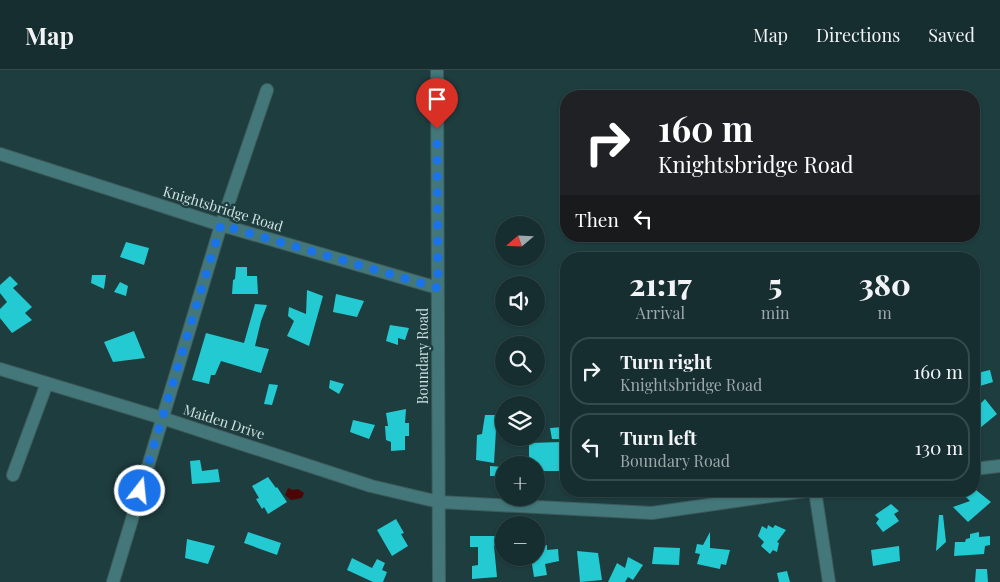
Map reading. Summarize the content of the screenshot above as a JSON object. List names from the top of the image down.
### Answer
{
  "streets": {
    "street": ["Knightsbridge Road", "Boundary Road", "Maiden Drive"]
  },
  "crossings": [
    ["Knightsbridge Road", "Boundary Road"],
    ["Boundary Road", "Maiden Drive"]
  ],
  "north": "left",
  "page": {
    "header": "Map",
    "nav": ["Map", "Directions", "Saved"],
    "turn": ["160 m", "Knightsbridge Road"],
    "then": "Then",
    "map_buttons": ["+", "−"],
    "eta": [
      "21:17",
      "Arrival",
      "5",
      "min",
      "380",
      "m"
    ],
    "list": [
      {
        "name": "Turn right",
        "note": "Knightsbridge Road",
        "value": "160 m"
      },
      {
        "name": "Turn left",
        "note": "Boundary Road",
        "value": "130 m"
      }
    ]
  }
}
